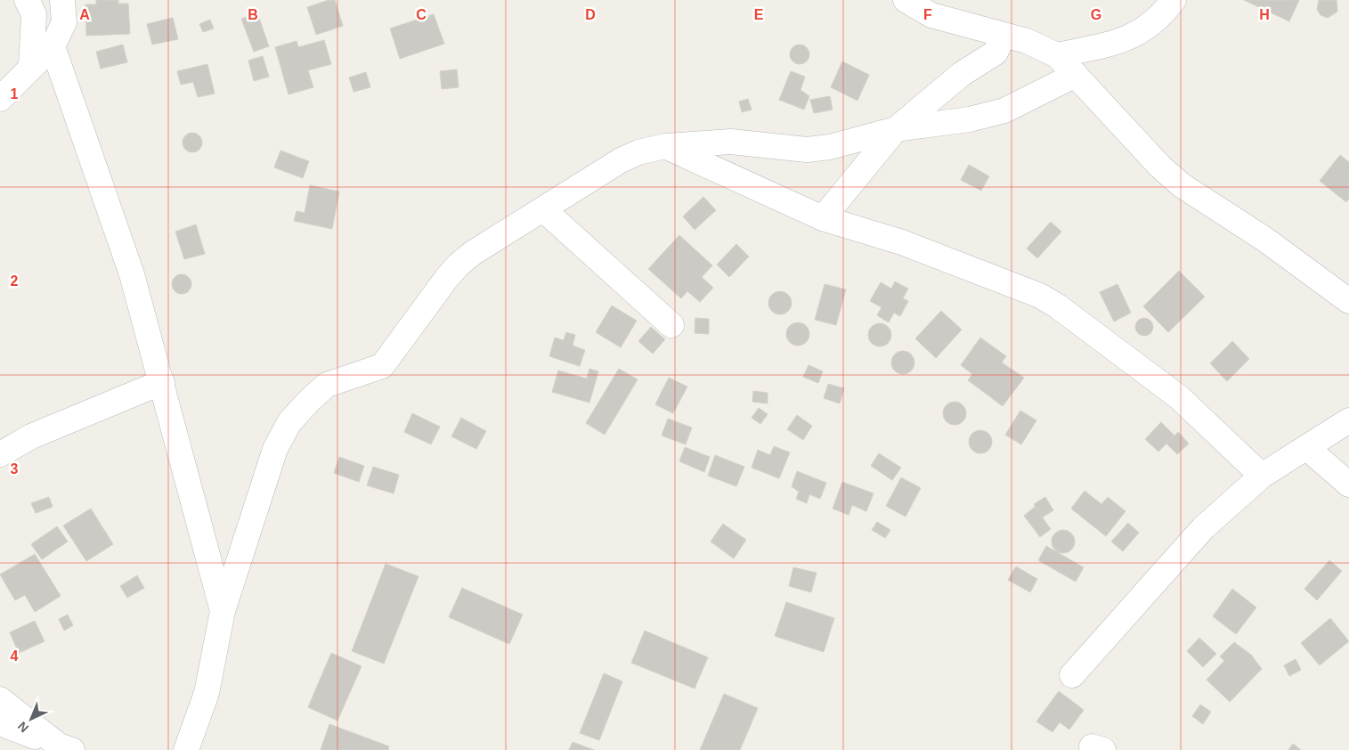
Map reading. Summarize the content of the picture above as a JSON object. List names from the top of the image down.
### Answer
{
  "north": "bottom left",
  "grid": {
    "columns": [
      "A",
      "B",
      "C",
      "D",
      "E",
      "F",
      "G",
      "H"
    ],
    "rows": [
      "1",
      "2",
      "3",
      "4"
    ]
  }
}
